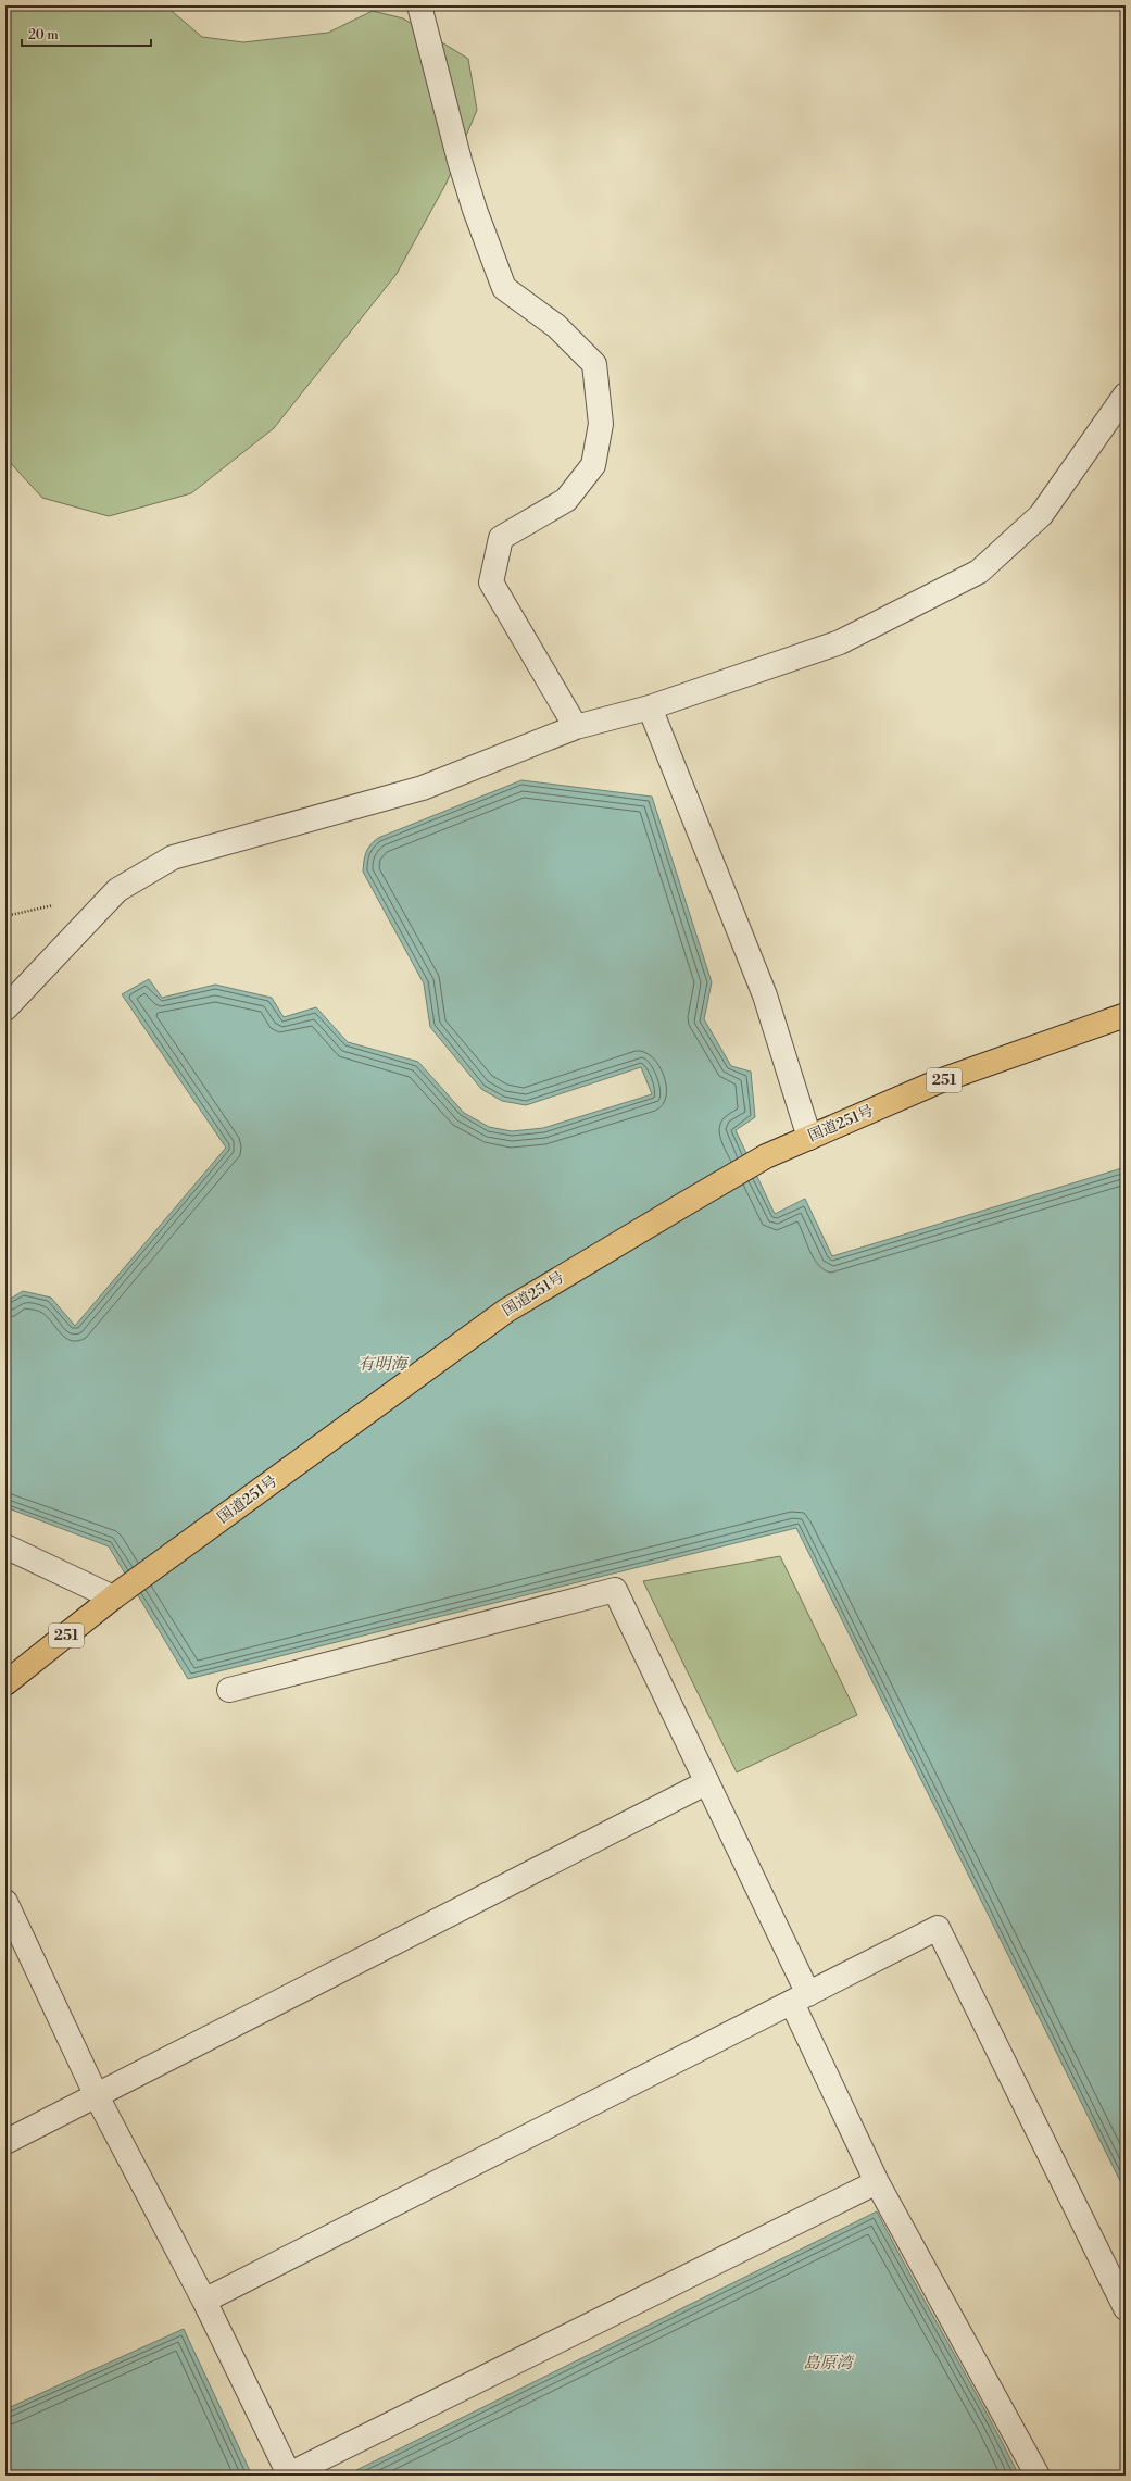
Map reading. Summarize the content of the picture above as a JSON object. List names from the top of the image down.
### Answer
{
  "streets": {
    "highway": ["251", "国道251号"]
  },
  "water": ["有明海", "島原湾"],
  "scale_bar": "20 m"
}
